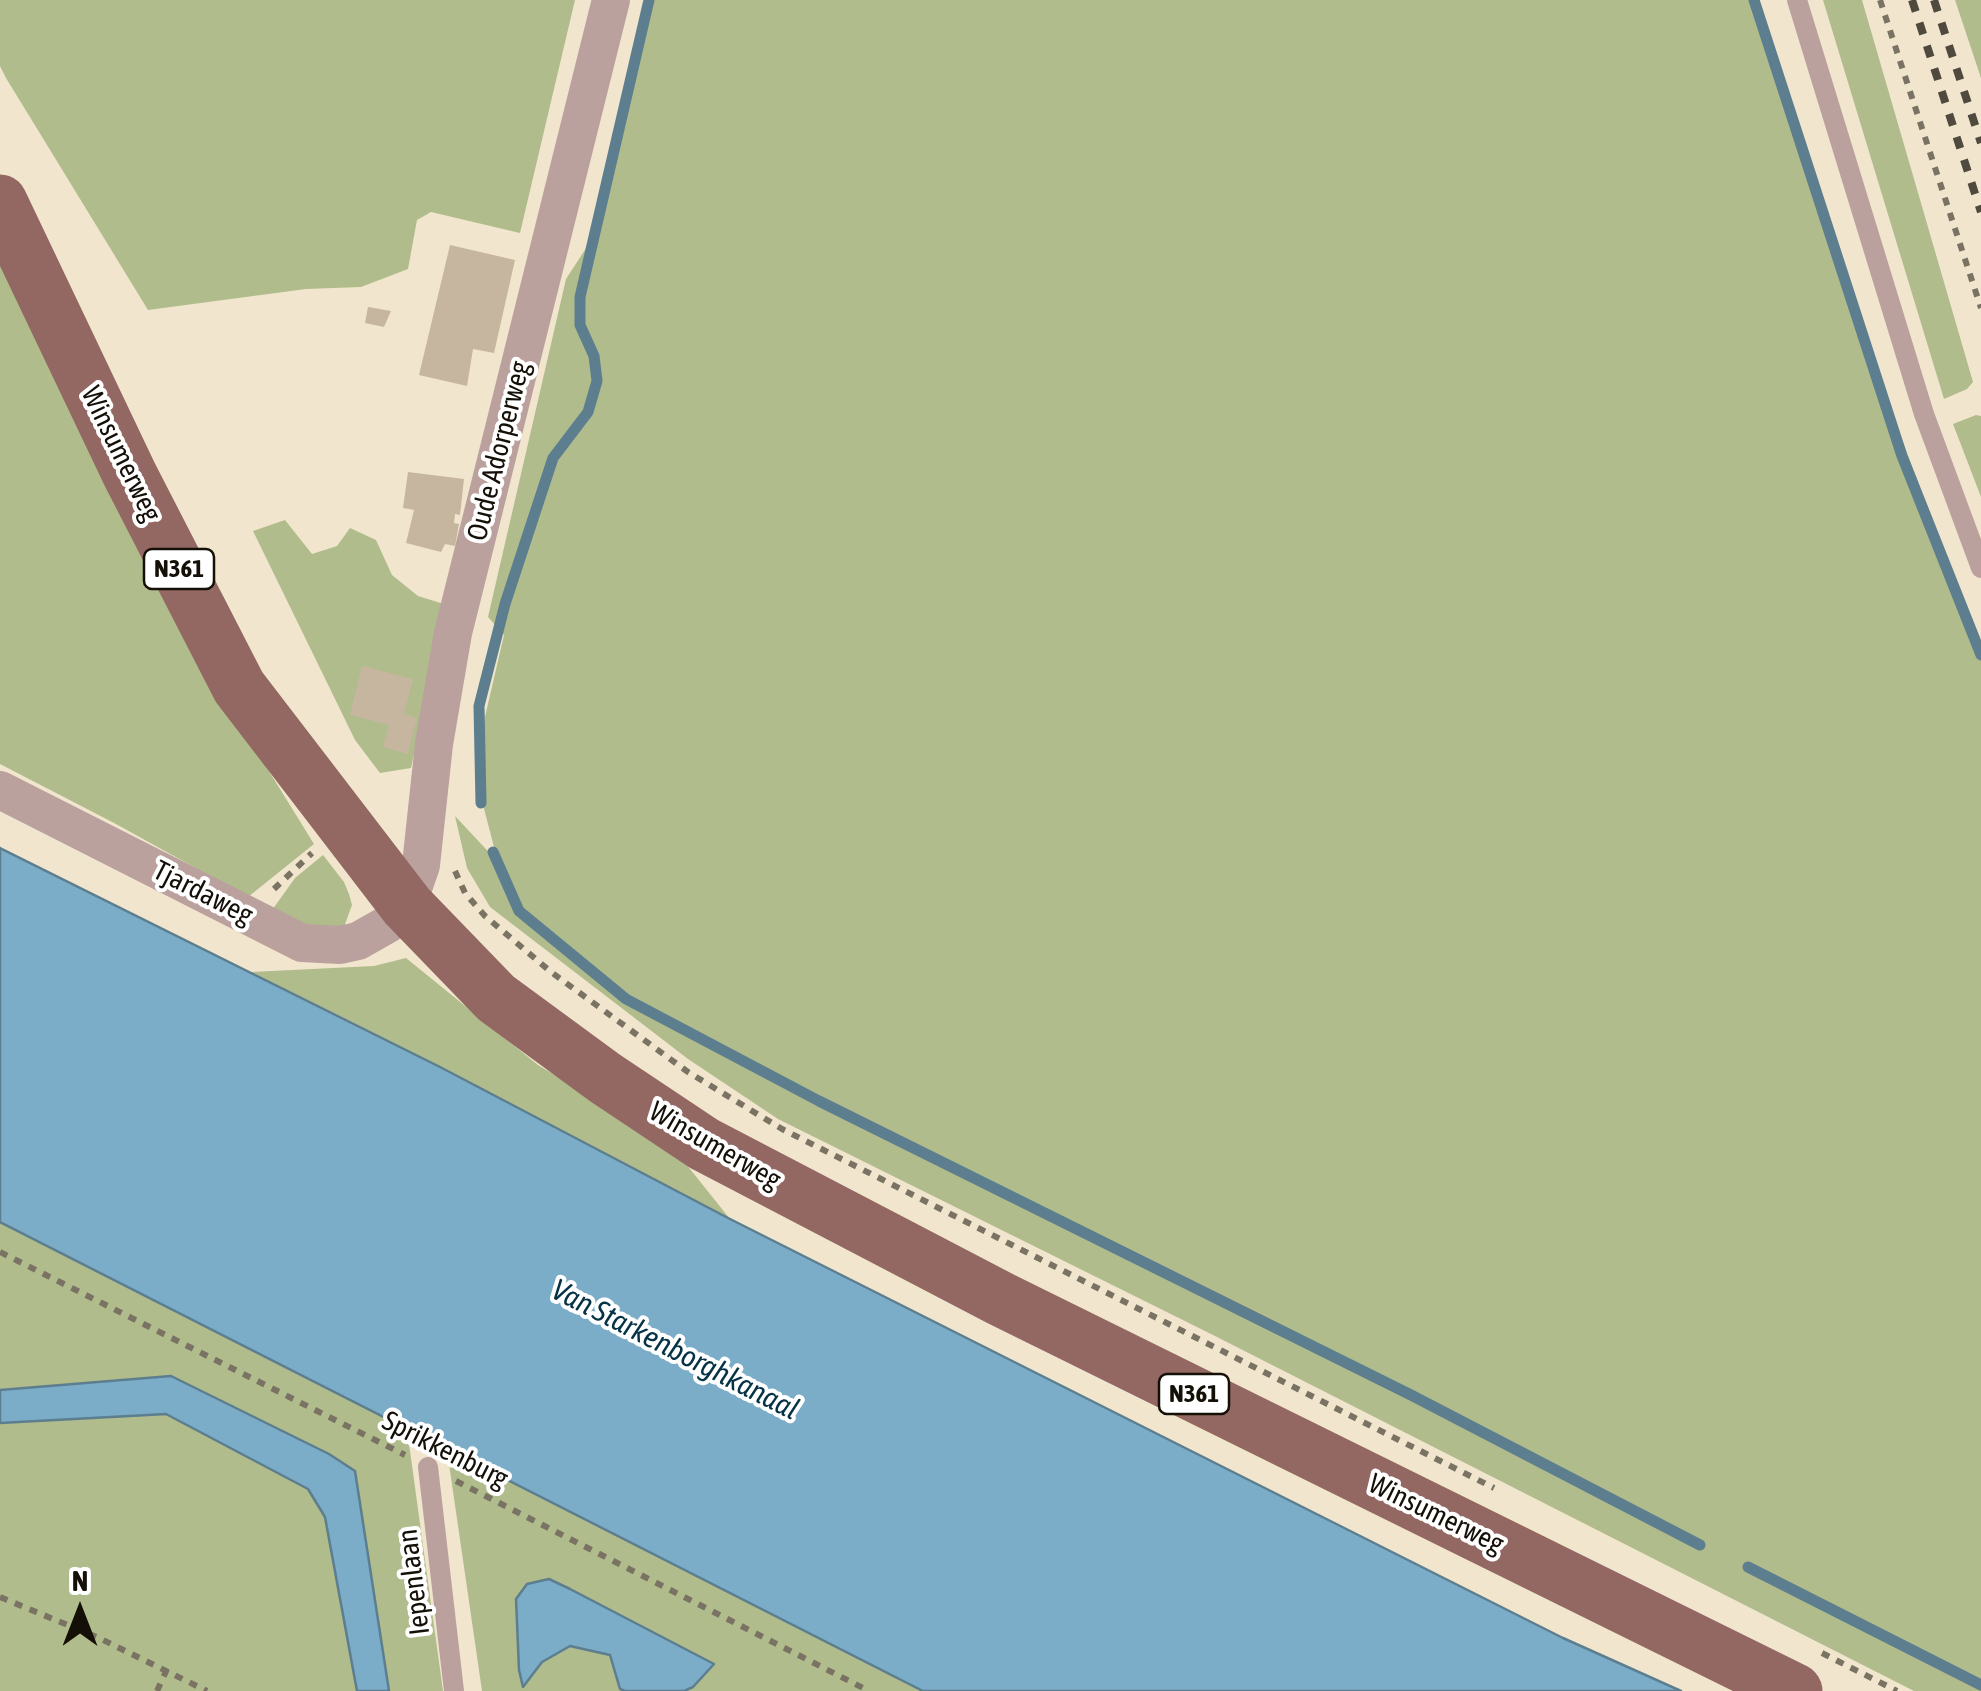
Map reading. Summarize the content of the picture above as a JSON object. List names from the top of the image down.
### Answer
{
  "streets": {
    "main road": ["Winsumerweg", "N361"],
    "street": ["Oude Adorperweg", "Tjardaweg"],
    "lane": ["Iepenlaan"],
    "path": ["Sprikkenburg"]
  },
  "crossings": [
    ["Oude Adorperweg", "Winsumerweg"],
    ["Oude Adorperweg", "Tjardaweg"],
    ["Winsumerweg", "Tjardaweg"],
    ["Sprikkenburg", "Iepenlaan"]
  ],
  "water": ["Van Starkenborghkanaal"],
  "north": "top"
}
